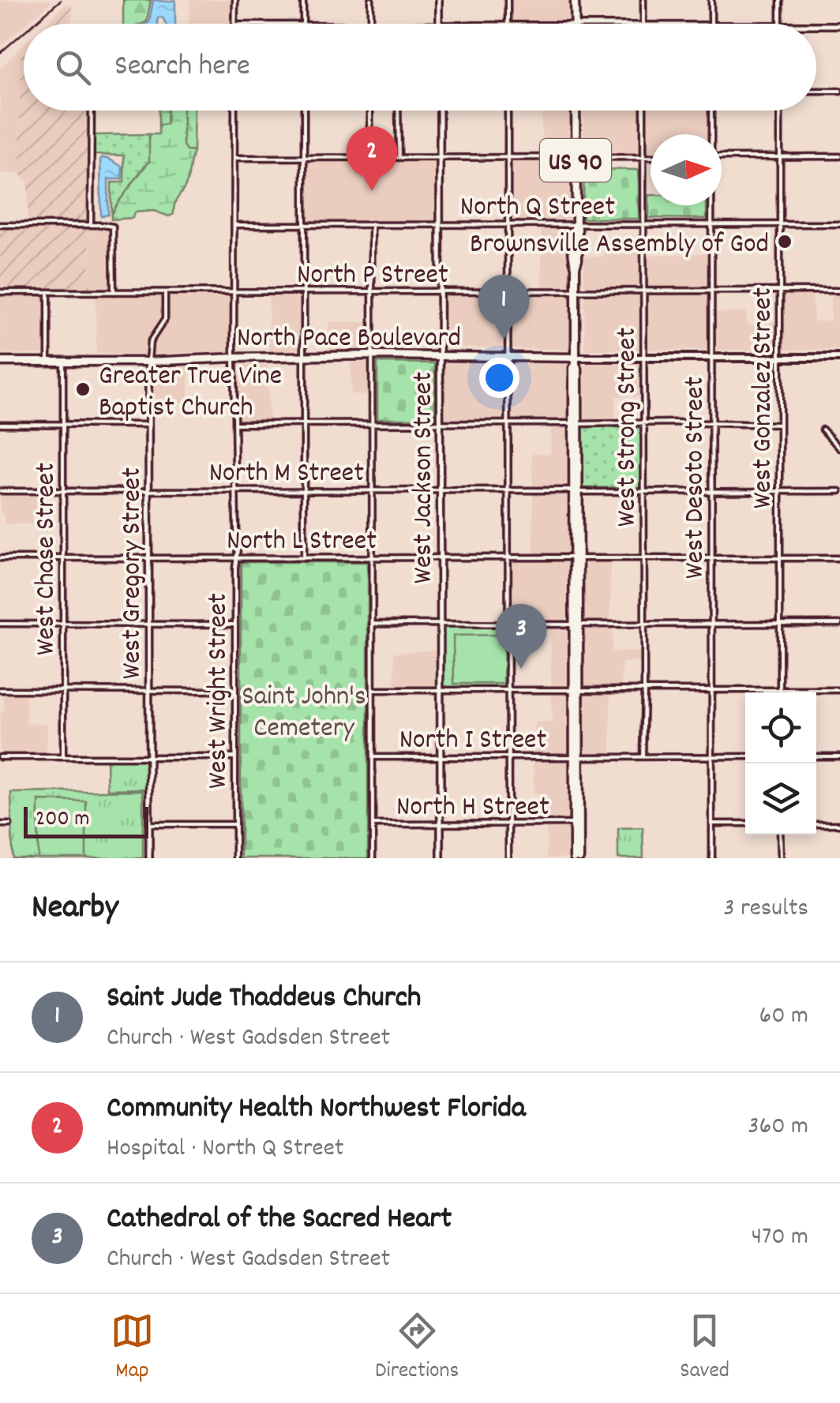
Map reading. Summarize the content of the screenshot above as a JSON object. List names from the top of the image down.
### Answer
{
  "streets": {
    "main road": ["US 90", "North Pace Boulevard"],
    "street": [
      "North Q Street",
      "North P Street",
      "West Gonzalez Street",
      "West Strong Street",
      "North M Street",
      "West Jackson Street",
      "West Desoto Street",
      "North L Street",
      "West Chase Street",
      "West Gregory Street",
      "West Wright Street",
      "North I Street",
      "North H Street"
    ]
  },
  "crossings": [
    ["US 90", "North Q Street"],
    ["US 90", "North P Street"],
    ["US 90", "North Pace Boulevard"],
    ["US 90", "North M Street"],
    ["US 90", "North L Street"],
    ["US 90", "North I Street"],
    ["US 90", "North H Street"],
    ["North Q Street", "West Gonzalez Street"],
    ["North Q Street", "West Strong Street"],
    ["North Q Street", "West Jackson Street"],
    ["North Q Street", "West Desoto Street"],
    ["North Q Street", "West Wright Street"],
    ["North P Street", "West Gonzalez Street"],
    ["North P Street", "West Strong Street"],
    ["North P Street", "West Jackson Street"],
    ["North P Street", "West Desoto Street"],
    ["North P Street", "West Gregory Street"],
    ["North P Street", "West Wright Street"],
    ["North Pace Boulevard", "West Gonzalez Street"],
    ["North Pace Boulevard", "West Strong Street"],
    ["North Pace Boulevard", "West Jackson Street"],
    ["North Pace Boulevard", "West Desoto Street"],
    ["North Pace Boulevard", "West Chase Street"],
    ["North Pace Boulevard", "West Gregory Street"],
    ["North Pace Boulevard", "West Wright Street"],
    ["West Gonzalez Street", "North M Street"],
    ["West Gonzalez Street", "North L Street"],
    ["West Strong Street", "North M Street"],
    ["West Strong Street", "North L Street"],
    ["West Strong Street", "North I Street"],
    ["North M Street", "West Jackson Street"],
    ["North M Street", "West Desoto Street"],
    ["North M Street", "West Chase Street"],
    ["North M Street", "West Gregory Street"],
    ["North M Street", "West Wright Street"],
    ["West Jackson Street", "North L Street"],
    ["West Jackson Street", "North I Street"],
    ["West Jackson Street", "North H Street"],
    ["West Desoto Street", "North L Street"],
    ["West Desoto Street", "North I Street"],
    ["North L Street", "West Chase Street"],
    ["North L Street", "West Gregory Street"],
    ["North L Street", "West Wright Street"]
  ],
  "parks": ["Saint John's Cemetery"],
  "places": ["Brownsville Assembly of God", "Greater True Vine Baptist Church"],
  "scale_bar": "200 m",
  "north": "right",
  "page": {
    "search": "Search here",
    "pins": ["2", "1", "3"],
    "scale": "200 m",
    "heading": ["Nearby", "3 results"],
    "list": [
      {
        "mark": "1",
        "name": "Saint Jude Thaddeus Church",
        "note": "Church · West Gadsden Street",
        "value": "60 m"
      },
      {
        "mark": "2",
        "name": "Community Health Northwest Florida",
        "note": "Hospital · North Q Street",
        "value": "360 m"
      },
      {
        "mark": "3",
        "name": "Cathedral of the Sacred Heart",
        "note": "Church · West Gadsden Street",
        "value": "470 m"
      }
    ],
    "nav": ["Map", "Directions", "Saved"]
  }
}
